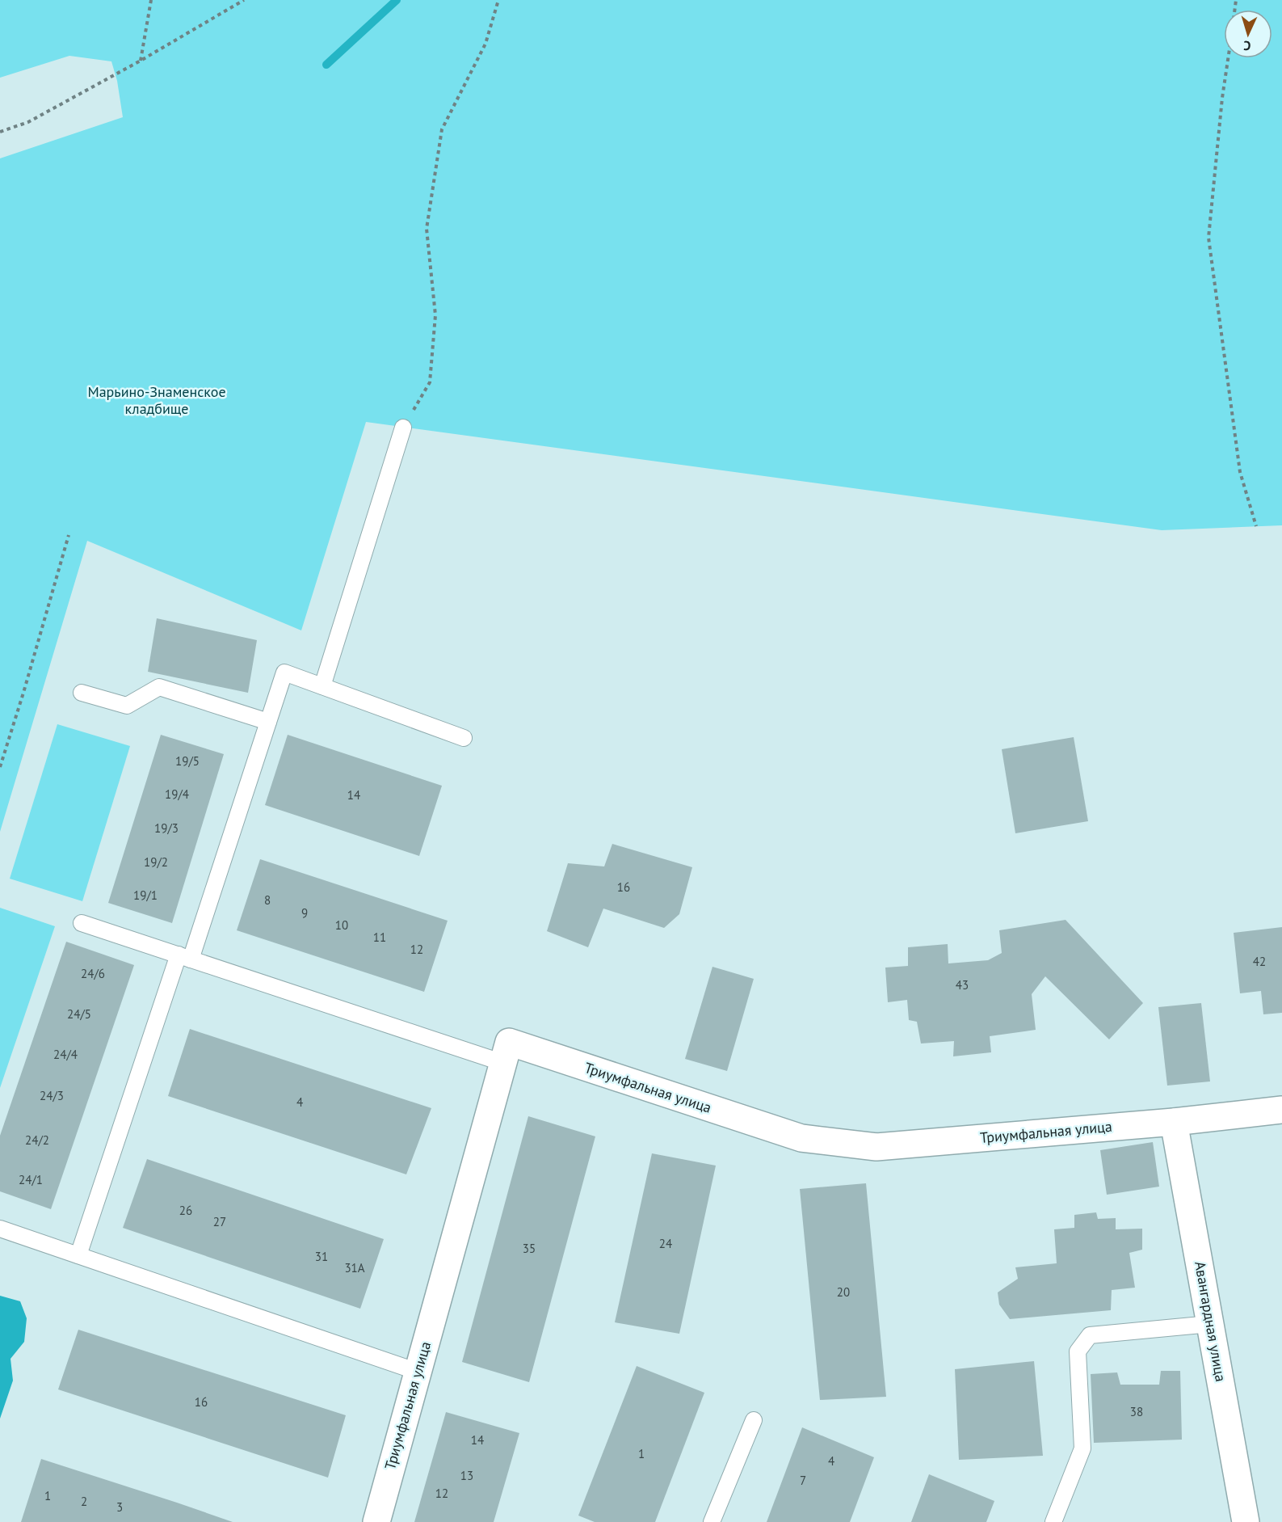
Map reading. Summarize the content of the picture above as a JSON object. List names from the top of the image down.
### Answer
{
  "streets": {
    "street": ["Триумфальная улица", "Авангардная улица"]
  },
  "crossings": [
    ["Триумфальная улица", "Авангардная улица"]
  ],
  "parks": ["Марьино-Знаменское кладбище"],
  "house_numbers": [
    "19/5",
    "19/4",
    "14",
    "19/3",
    "19/2",
    "16",
    "19/1",
    "8",
    "9",
    "10",
    "11",
    "12",
    "42",
    "24/6",
    "43",
    "24/5",
    "24/4",
    "24/3",
    "4",
    "24/2",
    "24/1",
    "26",
    "27",
    "24",
    "35",
    "31",
    "31А",
    "20",
    "16",
    "38",
    "14",
    "1",
    "4",
    "13",
    "7",
    "12",
    "1",
    "2",
    "3"
  ],
  "north": "bottom"
}
